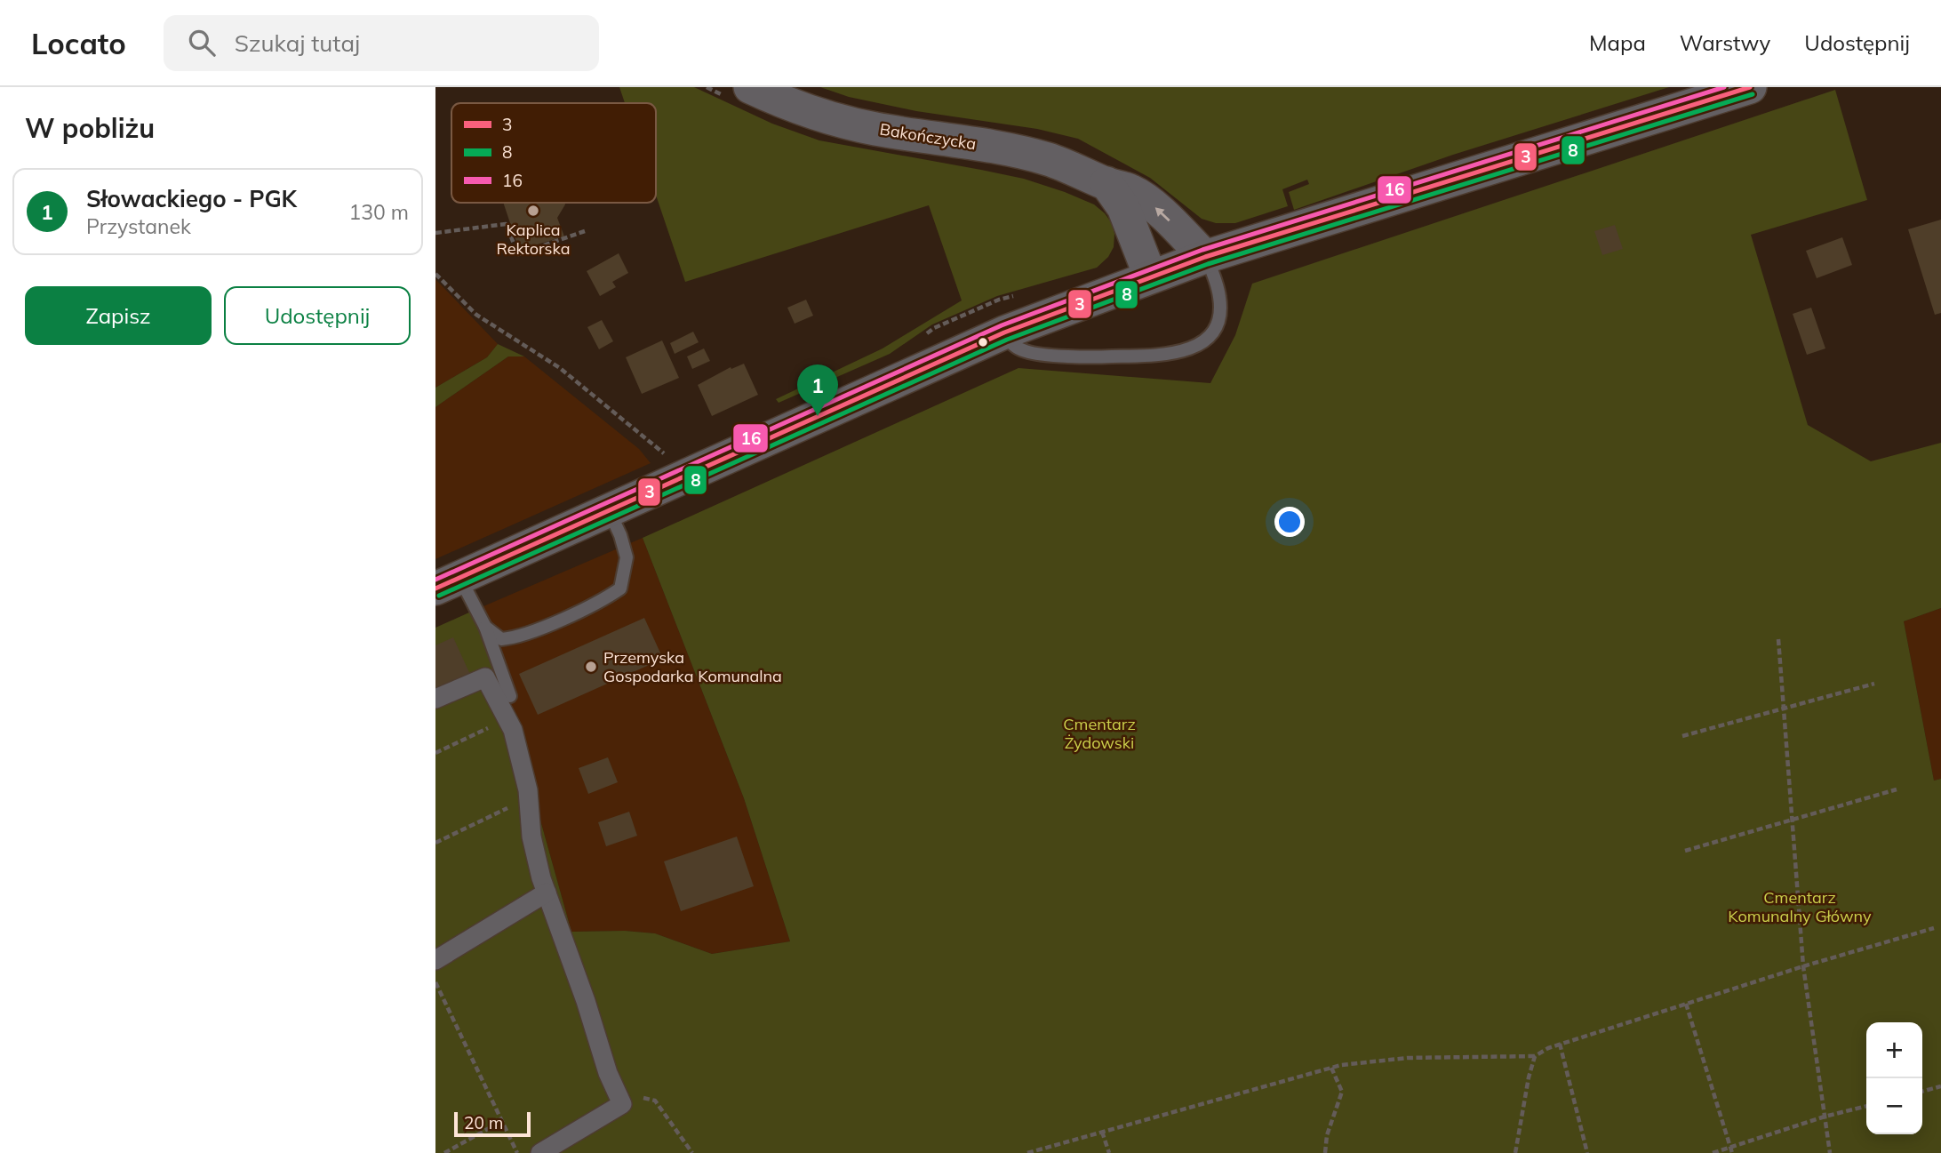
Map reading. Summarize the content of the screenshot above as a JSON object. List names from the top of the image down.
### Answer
{
  "streets": {
    "street": ["Bakończycka"]
  },
  "parks": ["Cmentarz Żydowski", "Cmentarz Komunalny Główny"],
  "places": ["Kaplica Rektorska", "Przemyska Gospodarka Komunalna"],
  "lines": ["transit line 3", "transit line 16", "transit line 8"],
  "legend": ["3", "8", "16"],
  "scale_bar": "20 m",
  "page": {
    "header": "Locato",
    "search": "Szukaj tutaj",
    "nav": ["Mapa", "Warstwy", "Udostępnij"],
    "heading": "W pobliżu",
    "list": [
      {
        "mark": "1",
        "name": "Słowackiego - PGK",
        "note": "Przystanek",
        "value": "130 m"
      }
    ],
    "buttons": ["Zapisz", "Udostępnij"],
    "pins": "1",
    "map_buttons": ["+", "−"],
    "scale": "20 m"
  }
}
